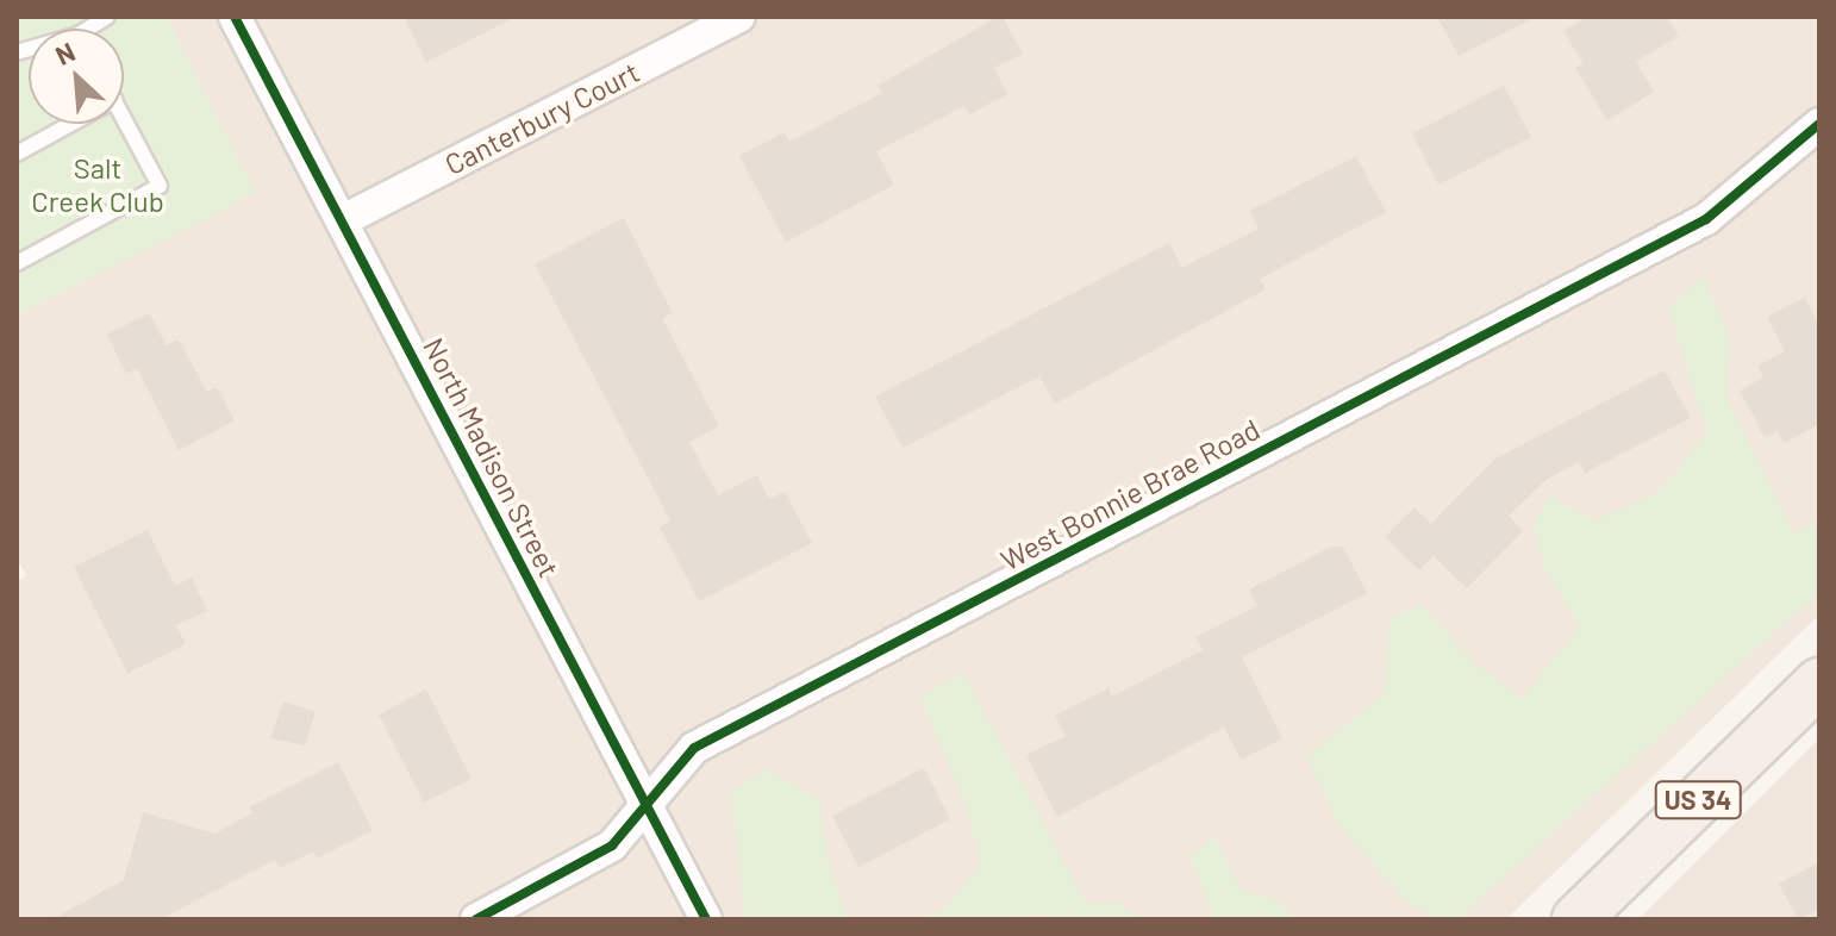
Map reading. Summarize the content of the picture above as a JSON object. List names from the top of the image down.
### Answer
{
  "streets": {
    "main road": ["US 34"],
    "street": ["Canterbury Court", "North Madison Street", "West Bonnie Brae Road"]
  },
  "crossings": [
    ["Canterbury Court", "North Madison Street"],
    ["North Madison Street", "West Bonnie Brae Road"]
  ],
  "parks": ["Salt Creek Club"],
  "north": "top left"
}
